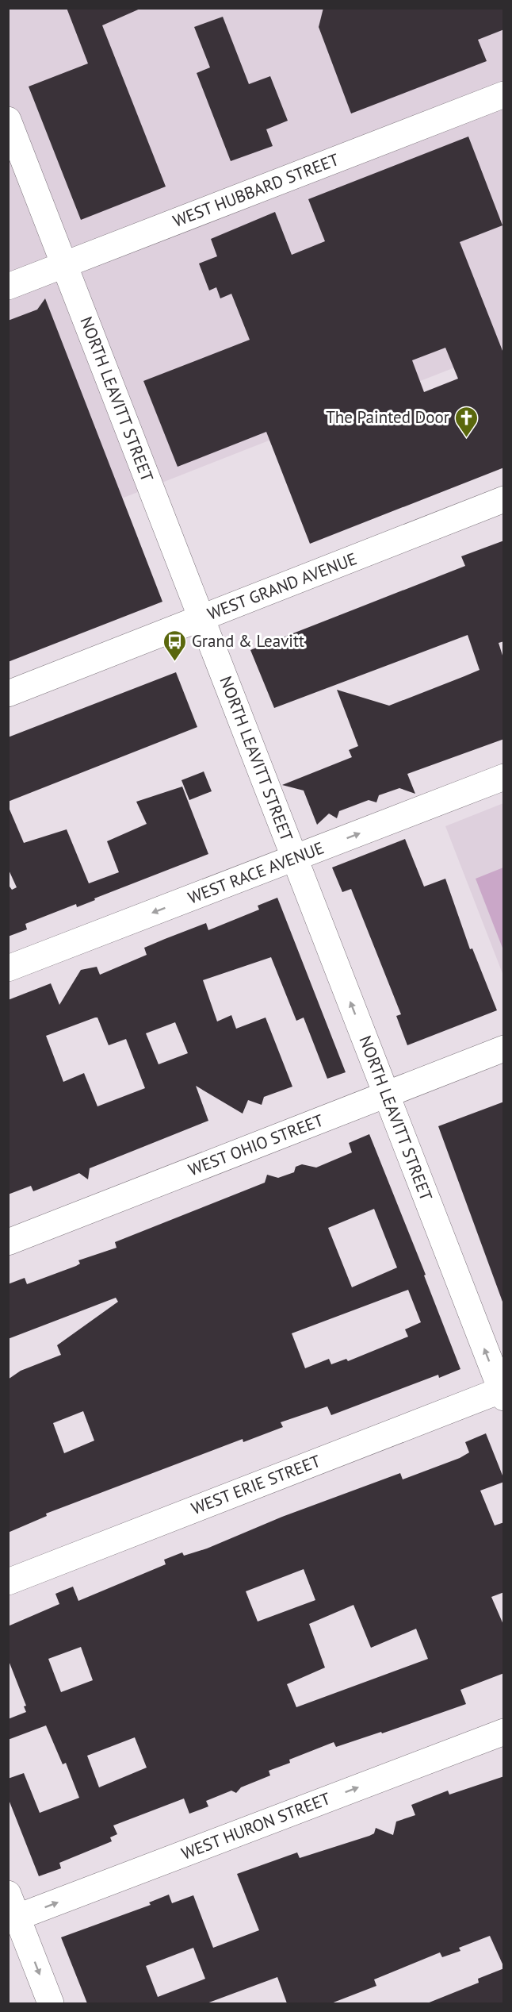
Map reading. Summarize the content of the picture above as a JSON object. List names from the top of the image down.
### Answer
{
  "streets": {
    "street": [
      "WEST HUBBARD STREET",
      "NORTH LEAVITT STREET",
      "WEST GRAND AVENUE",
      "WEST RACE AVENUE",
      "WEST OHIO STREET",
      "WEST ERIE STREET",
      "WEST HURON STREET"
    ]
  },
  "crossings": [
    ["WEST HUBBARD STREET", "NORTH LEAVITT STREET"],
    ["NORTH LEAVITT STREET", "WEST GRAND AVENUE"],
    ["NORTH LEAVITT STREET", "WEST RACE AVENUE"],
    ["NORTH LEAVITT STREET", "WEST OHIO STREET"],
    ["NORTH LEAVITT STREET", "WEST ERIE STREET"]
  ],
  "one_way": ["NORTH LEAVITT STREET", "WEST HURON STREET"],
  "places": {
    "church": ["The Painted Door"],
    "bus stop": ["Grand & Leavitt"]
  }
}
